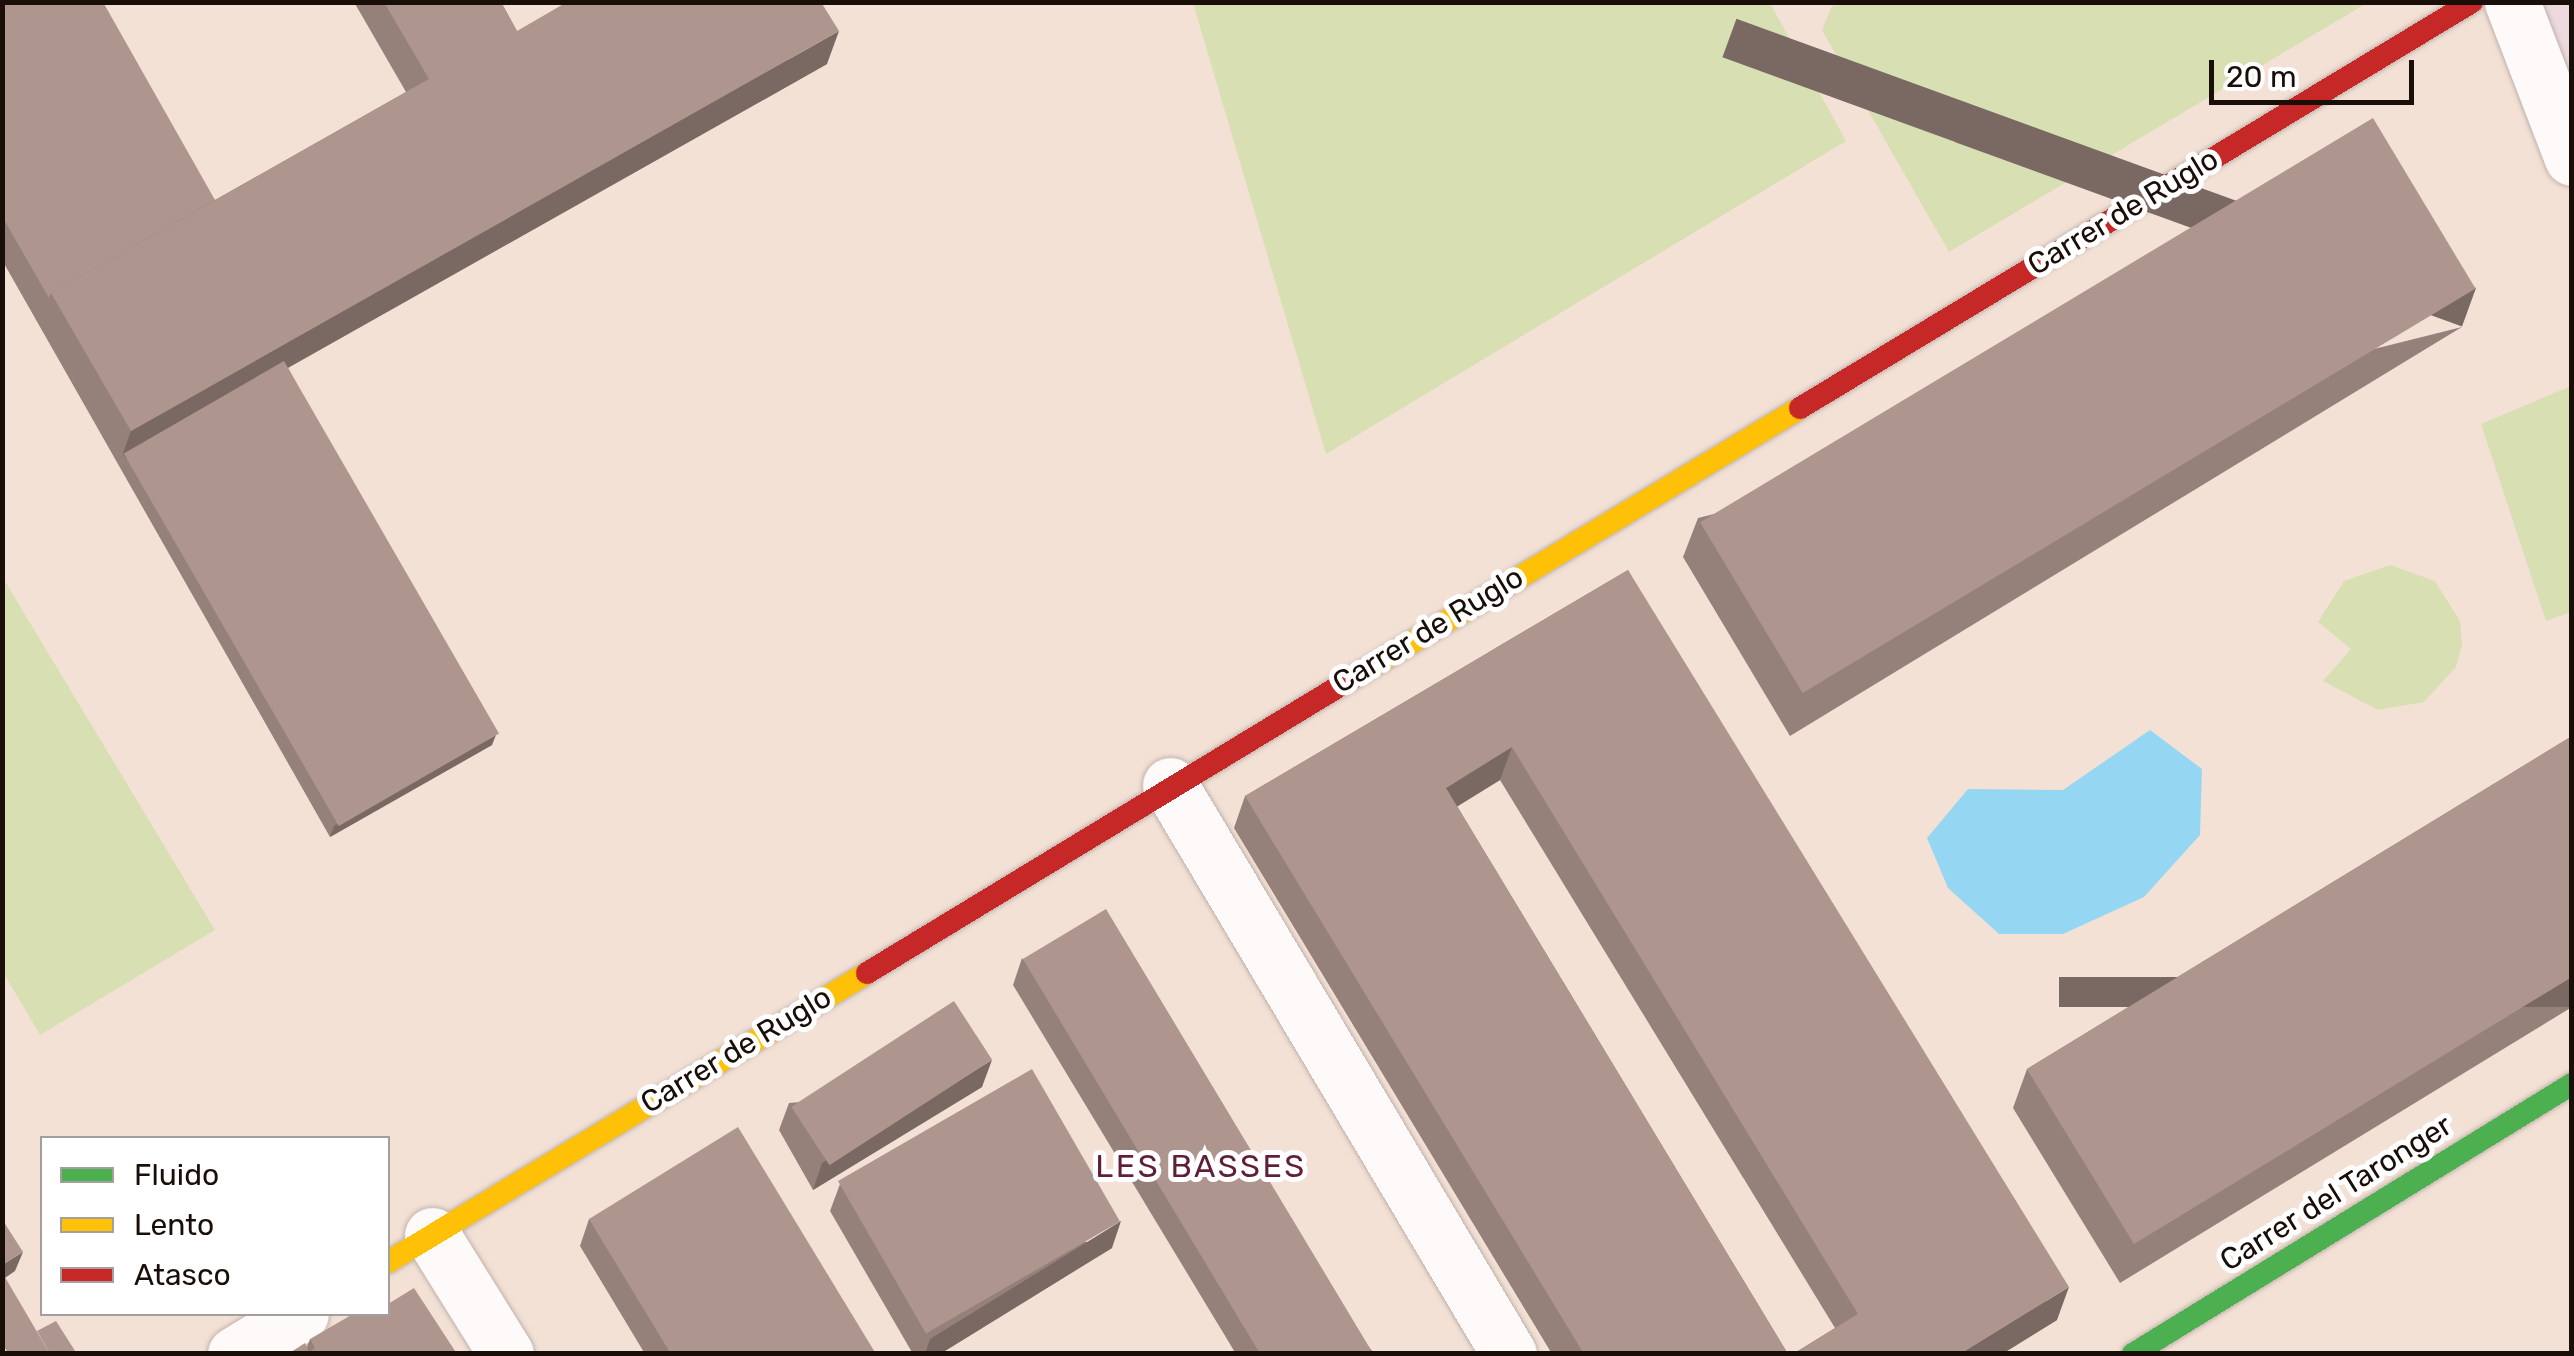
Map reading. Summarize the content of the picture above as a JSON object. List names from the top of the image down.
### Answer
{
  "streets": {
    "street": ["Carrer de Ruglo", "Carrer del Taronger"]
  },
  "districts": ["LES BASSES"],
  "legend": ["Fluido", "Lento", "Atasco"],
  "scale_bar": "20 m"
}
